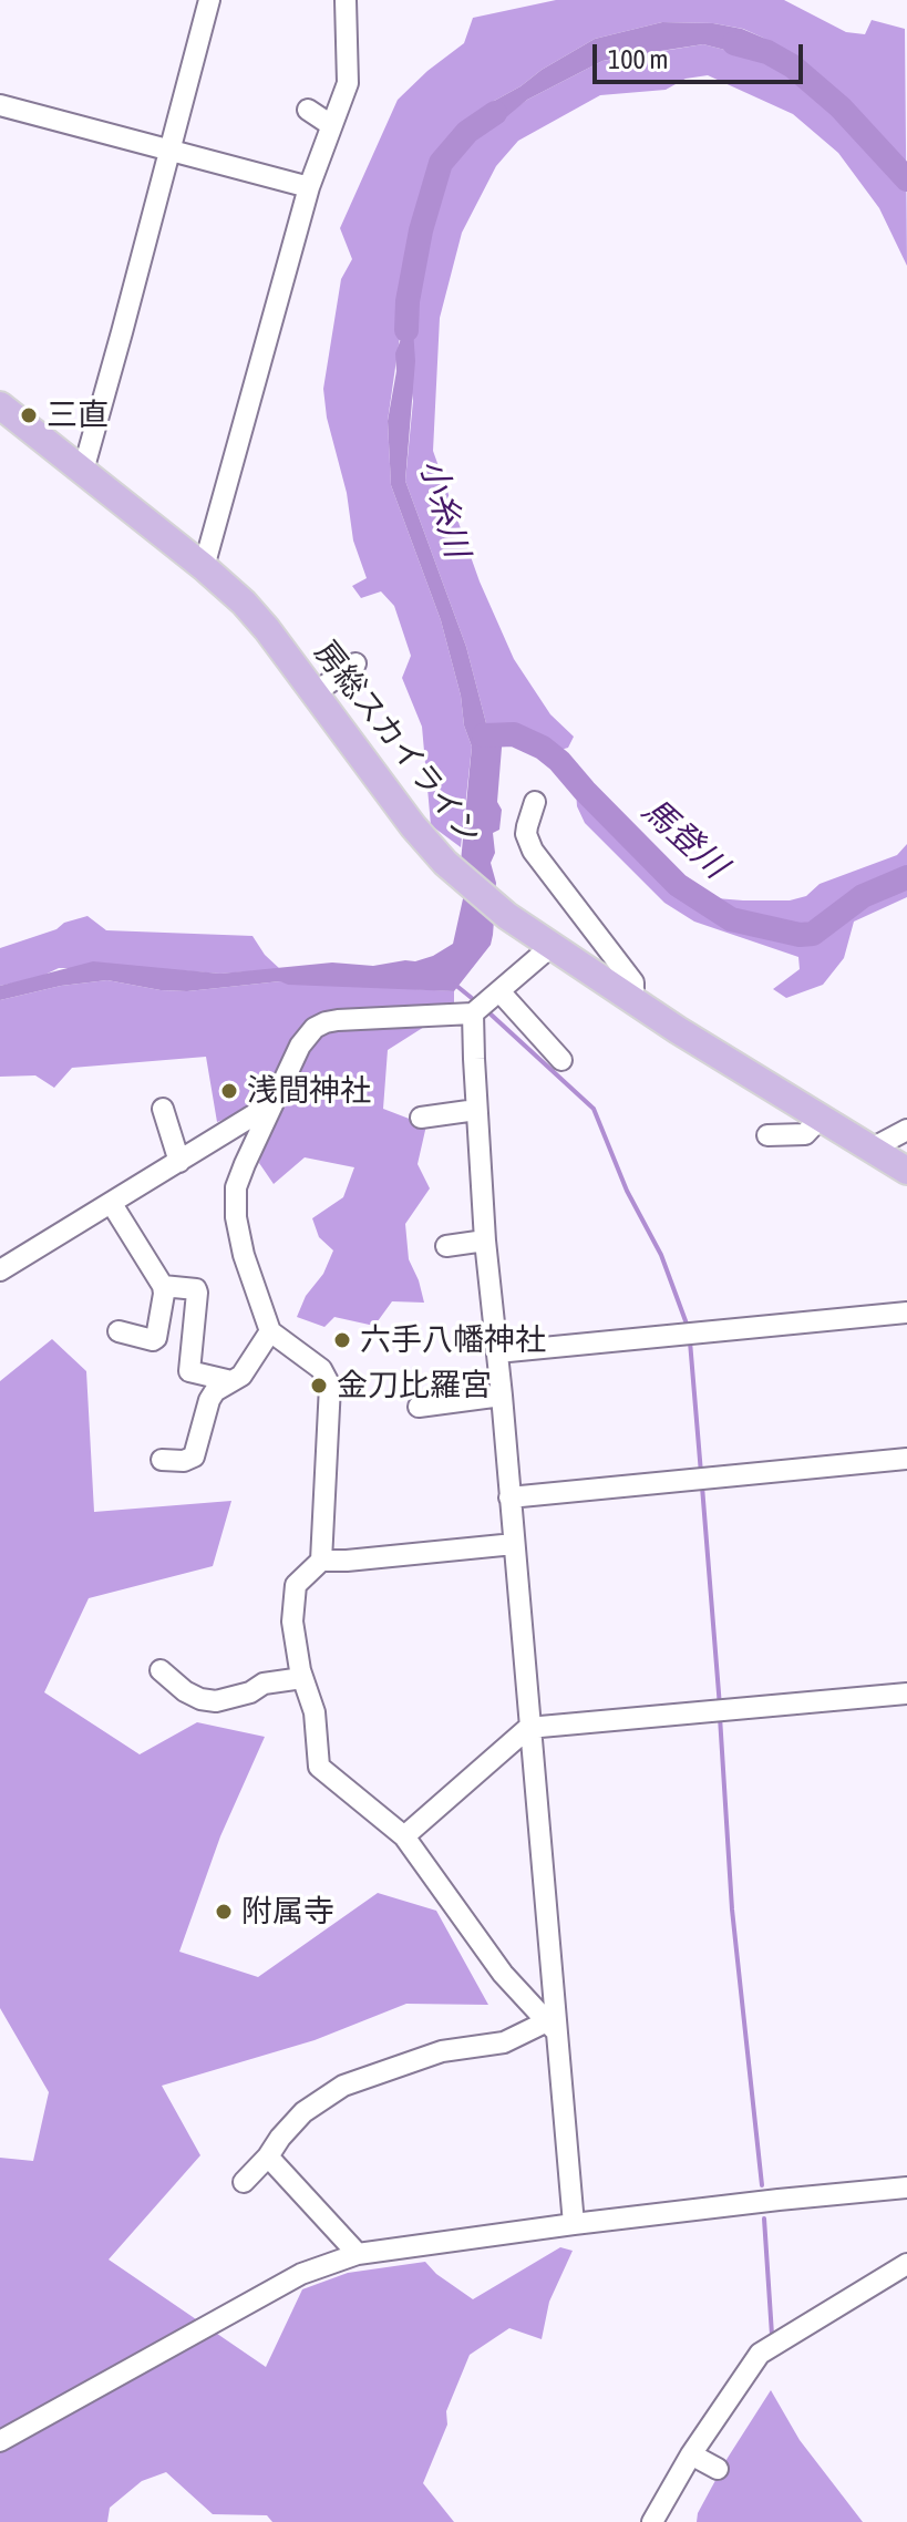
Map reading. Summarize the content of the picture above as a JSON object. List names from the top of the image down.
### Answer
{
  "streets": {
    "main road": ["房総スカイライン"]
  },
  "water": ["小糸川", "馬登川"],
  "places": [
    "三直",
    "浅間神社",
    "六手八幡神社",
    "金刀比羅宮",
    "附属寺"
  ],
  "scale_bar": "100 m"
}
